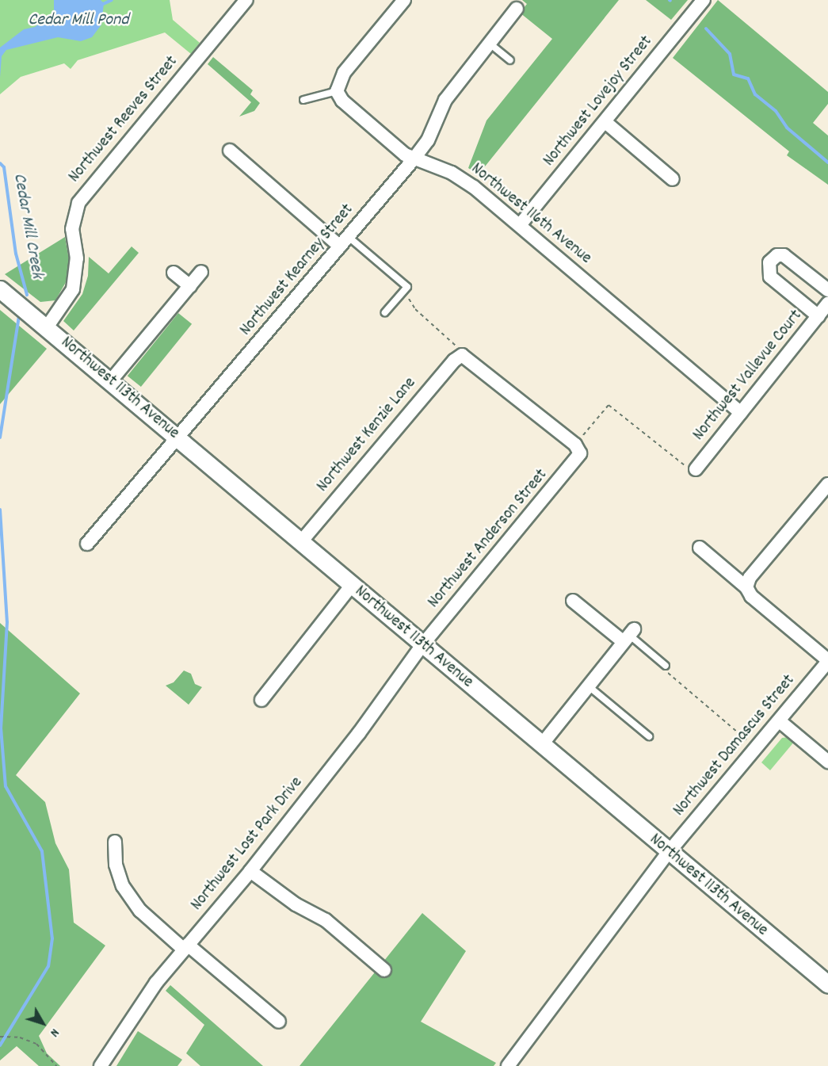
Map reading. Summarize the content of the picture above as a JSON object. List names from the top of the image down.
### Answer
{
  "streets": {
    "street": [
      "Northwest Lovejoy Street",
      "Northwest Reeves Street",
      "Northwest 116th Avenue",
      "Northwest Kearney Street",
      "Northwest Vallevue Court",
      "Northwest 113th Avenue",
      "Northwest Kenzie Lane",
      "Northwest Anderson Street",
      "Northwest Damascus Street",
      "Northwest Lost Park Drive"
    ]
  },
  "crossings": [
    ["Northwest Lovejoy Street", "Northwest 116th Avenue"],
    ["Northwest Reeves Street", "Northwest 113th Avenue"],
    ["Northwest 116th Avenue", "Northwest Kearney Street"],
    ["Northwest 116th Avenue", "Northwest Vallevue Court"],
    ["Northwest Kearney Street", "Northwest 113th Avenue"],
    ["Northwest 113th Avenue", "Northwest Kenzie Lane"],
    ["Northwest 113th Avenue", "Northwest Anderson Street"],
    ["Northwest 113th Avenue", "Northwest Damascus Street"],
    ["Northwest 113th Avenue", "Northwest Lost Park Drive"],
    ["Northwest Kenzie Lane", "Northwest Anderson Street"],
    ["Northwest Anderson Street", "Northwest Lost Park Drive"]
  ],
  "water": ["Cedar Mill Pond", "Cedar Mill Creek"],
  "north": "bottom right"
}
